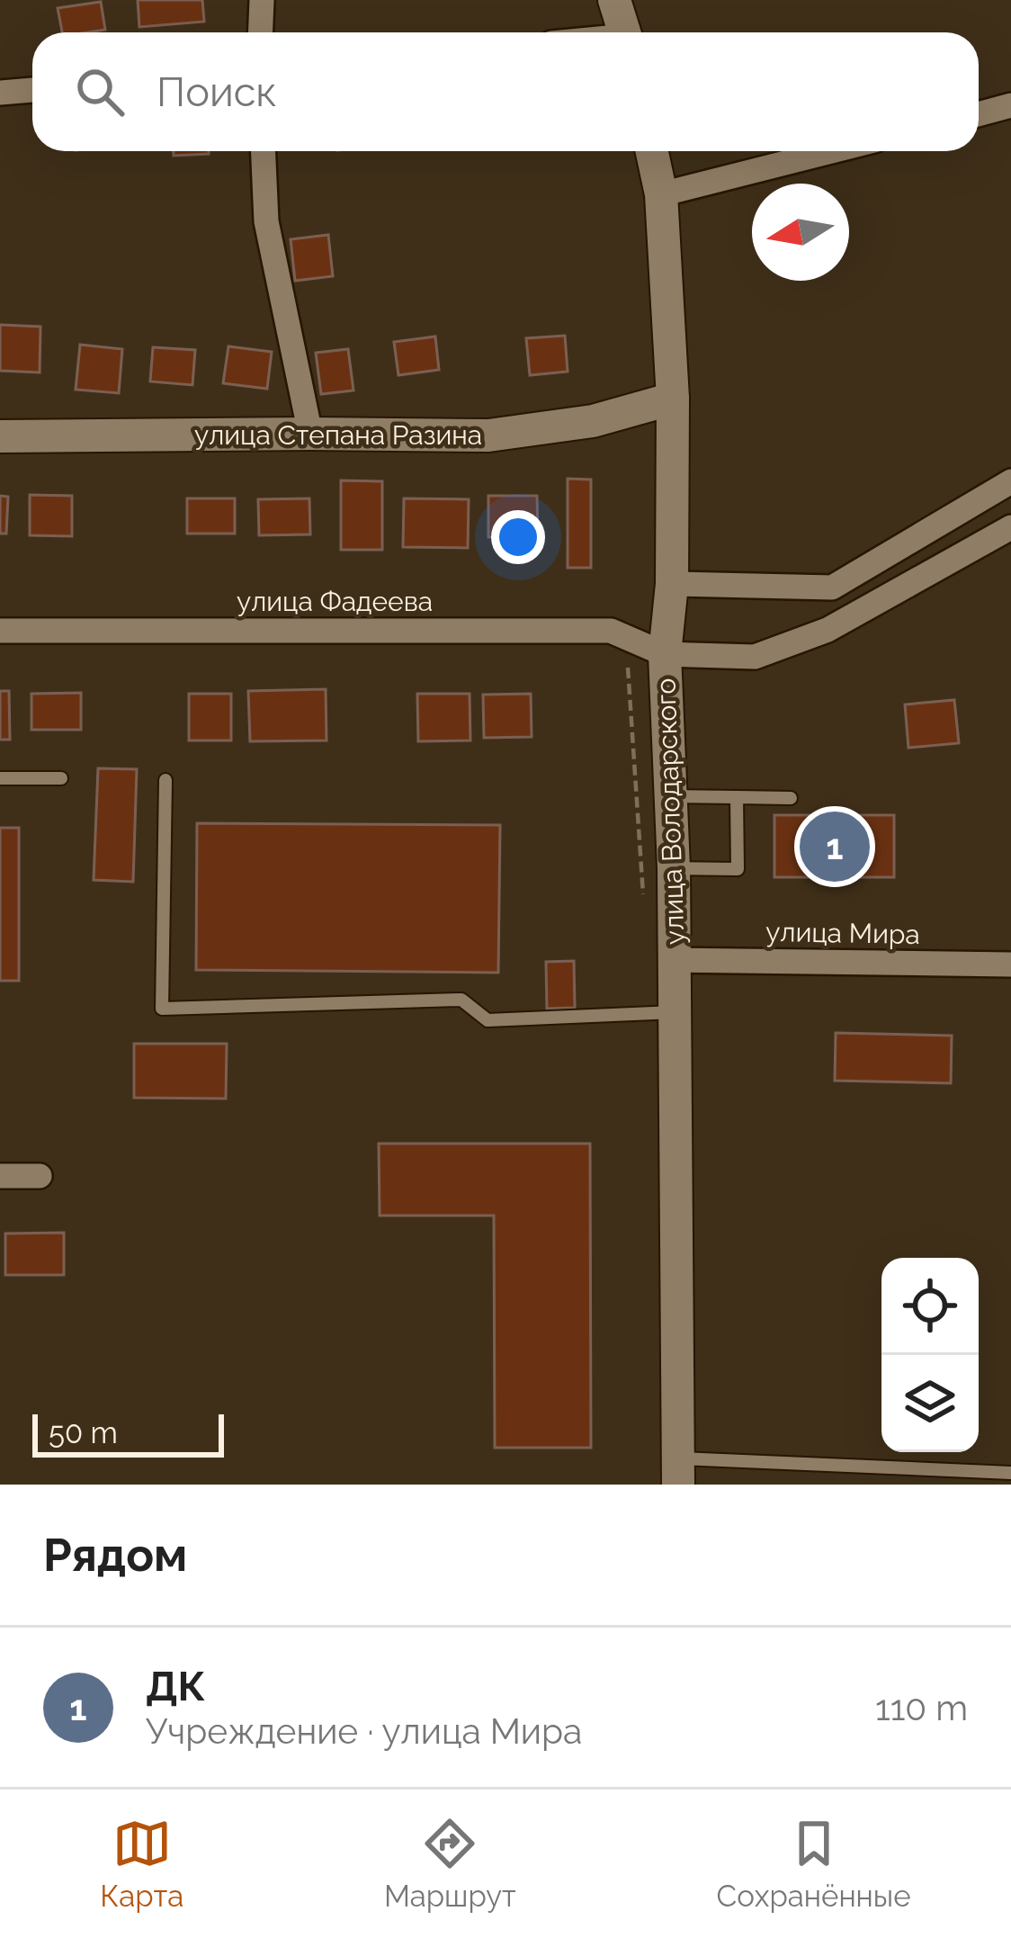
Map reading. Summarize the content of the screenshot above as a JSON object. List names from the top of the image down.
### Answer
{
  "streets": {
    "street": [
      "улица Степана Разина",
      "улица Фадеева",
      "улица Володарского",
      "улица Мира"
    ]
  },
  "crossings": [
    ["улица Степана Разина", "улица Володарского"],
    ["улица Фадеева", "улица Володарского"],
    ["улица Володарского", "улица Мира"]
  ],
  "scale_bar": "50 m",
  "north": "left",
  "page": {
    "search": "Поиск",
    "pins": "1",
    "scale": "50 m",
    "heading": "Рядом",
    "list": [
      {
        "mark": "1",
        "name": "ДК",
        "note": "Учреждение · улица Мира",
        "value": "110 m"
      }
    ],
    "nav": ["Карта", "Маршрут", "Сохранённые"]
  }
}
